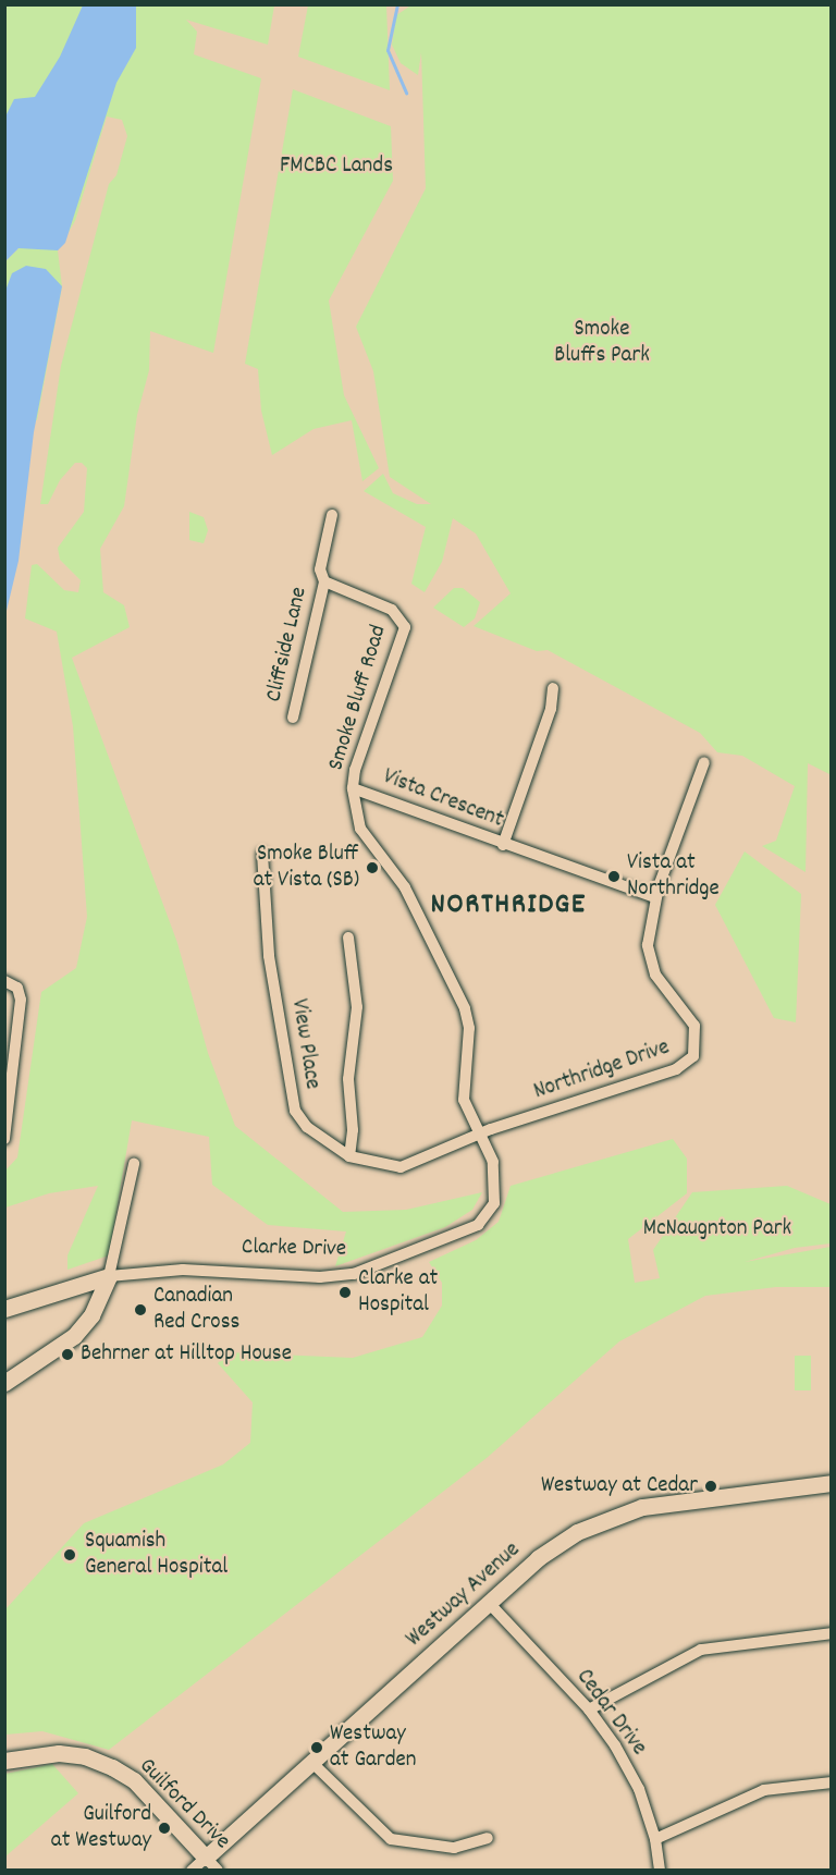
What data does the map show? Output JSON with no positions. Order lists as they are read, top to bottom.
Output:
{
  "streets": {
    "street": [
      "Cliffside Lane",
      "Smoke Bluff Road",
      "Vista Crescent",
      "View Place",
      "Northridge Drive",
      "Clarke Drive",
      "Westway Avenue",
      "Cedar Drive",
      "Guilford Drive"
    ]
  },
  "crossings": [
    ["Cliffside Lane", "Smoke Bluff Road"],
    ["Smoke Bluff Road", "Vista Crescent"],
    ["Vista Crescent", "View Place"],
    ["Vista Crescent", "Northridge Drive"],
    ["Vista Crescent", "Clarke Drive"],
    ["View Place", "Northridge Drive"],
    ["View Place", "Clarke Drive"],
    ["Northridge Drive", "Clarke Drive"],
    ["Westway Avenue", "Cedar Drive"],
    ["Westway Avenue", "Guilford Drive"]
  ],
  "districts": ["NORTHRIDGE"],
  "parks": ["FMCBC Lands", "Smoke Bluffs Park", "McNaugnton Park"],
  "places": [
    "Smoke Bluff at Vista (SB)",
    "Vista at Northridge",
    "Clarke at Hospital",
    "Canadian Red Cross",
    "Behrner at Hilltop House",
    "Westway at Cedar",
    "Squamish General Hospital",
    "Westway at Garden",
    "Guilford at Westway"
  ]
}
